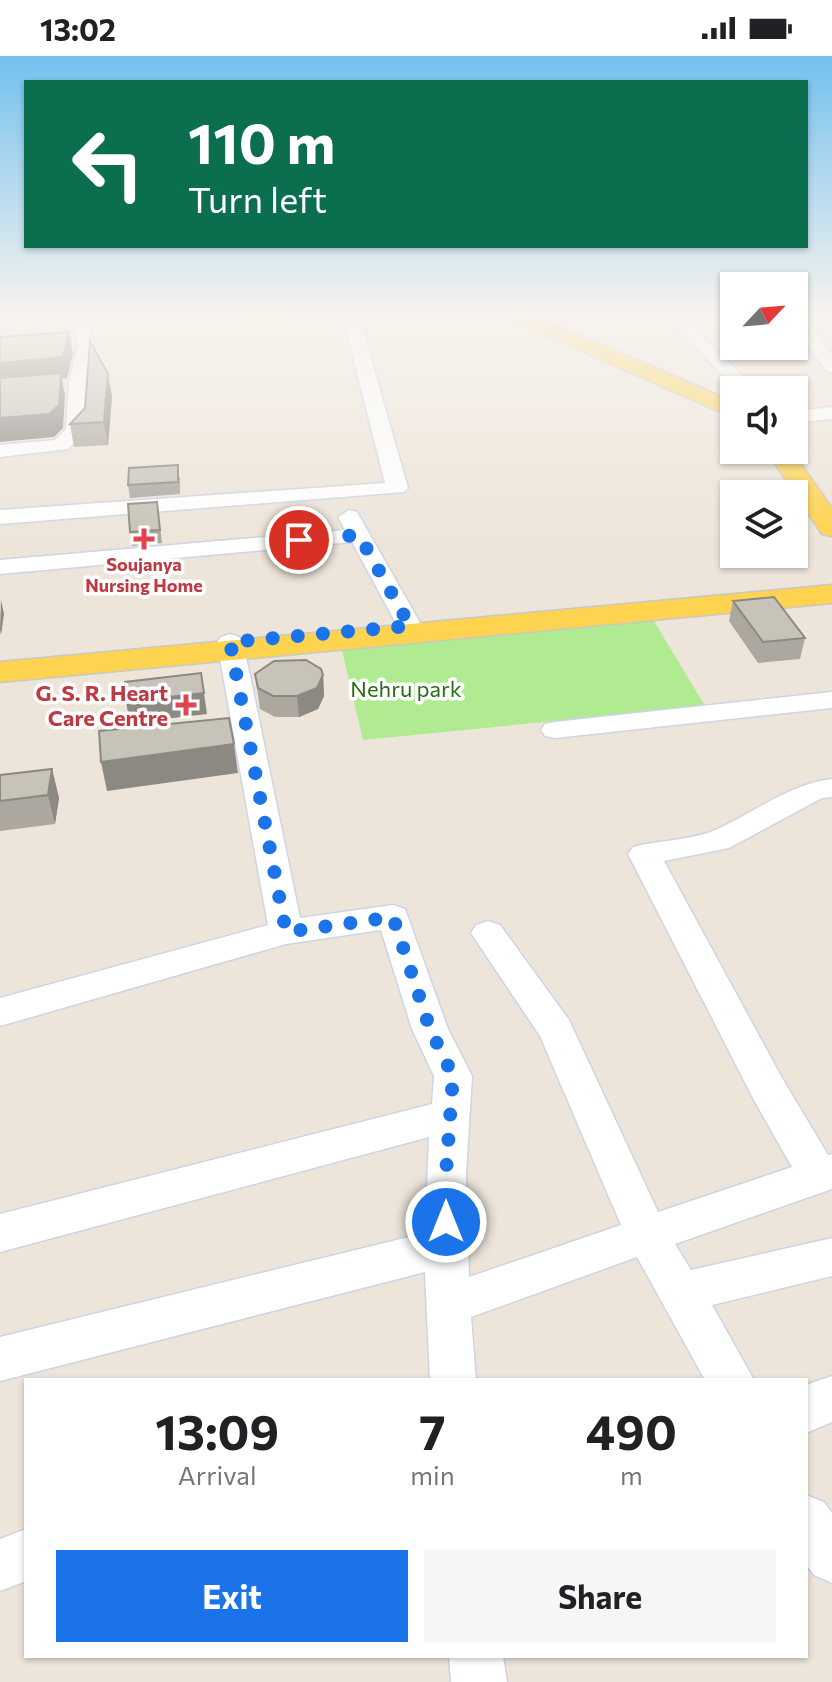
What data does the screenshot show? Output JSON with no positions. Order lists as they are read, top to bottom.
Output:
{
  "parks": ["Nehru park"],
  "places": {
    "health": ["Soujanya Nursing Home", "G. S. R. Heart Care Centre"]
  },
  "north": "top right",
  "page": {
    "status": "13:02",
    "turn": ["110 m", "Turn left"],
    "eta": [
      "13:09",
      "Arrival",
      "7",
      "min",
      "490",
      "m"
    ],
    "buttons": ["Exit", "Share"]
  }
}
